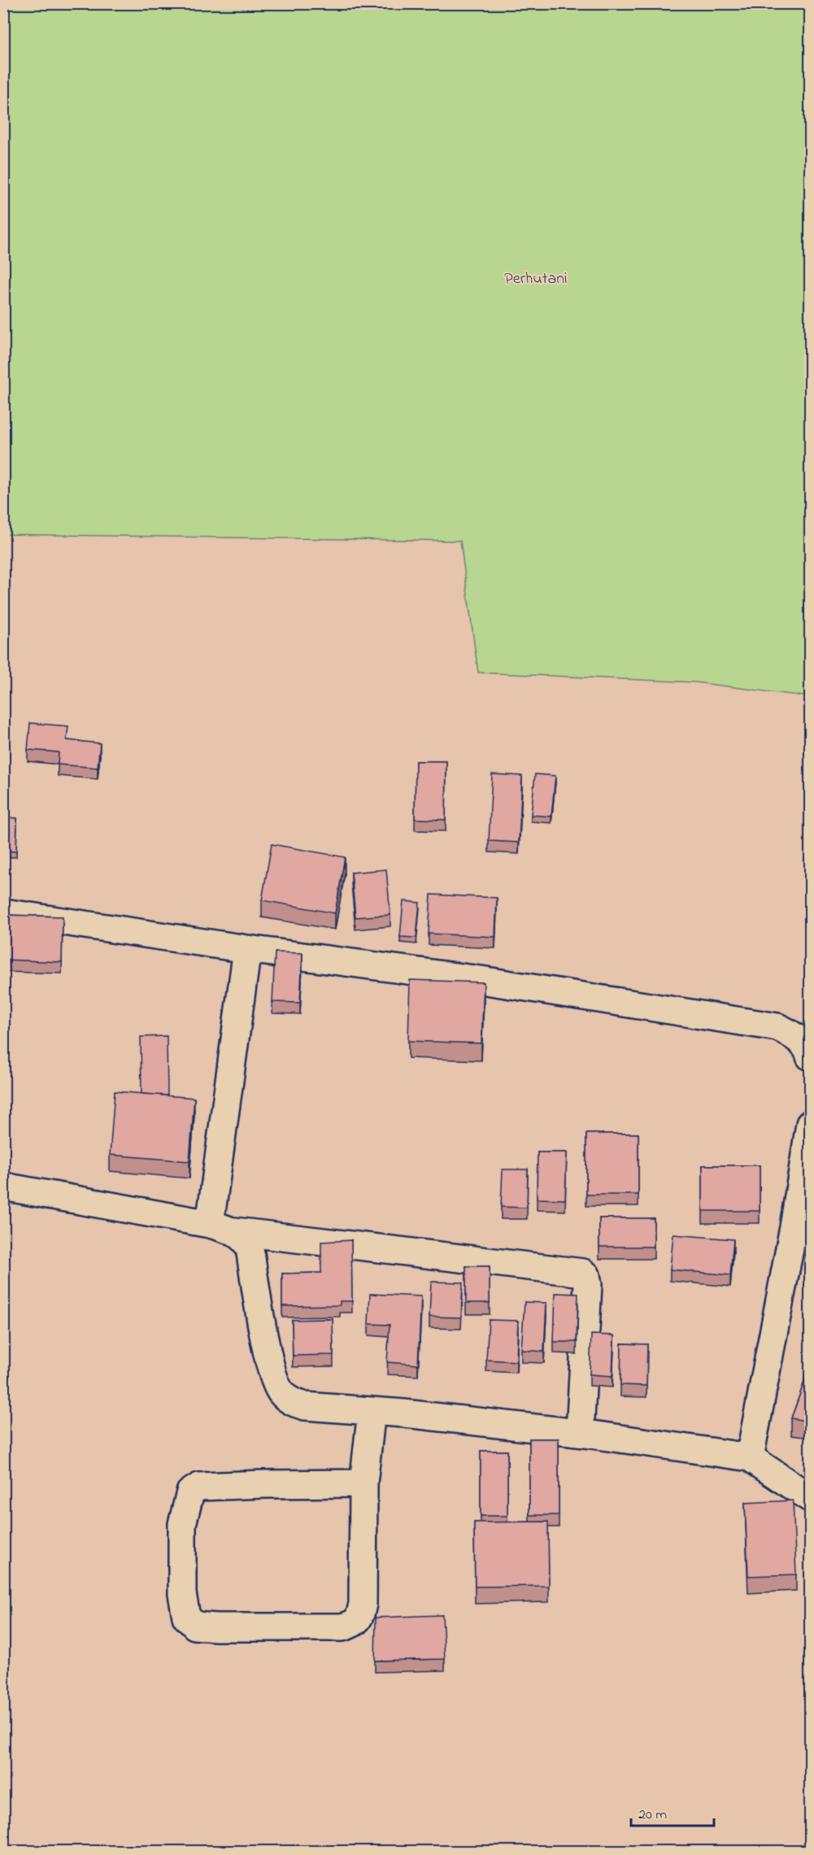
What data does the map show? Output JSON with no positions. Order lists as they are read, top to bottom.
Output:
{
  "parks": ["Perhutani"],
  "scale_bar": "20 m"
}
